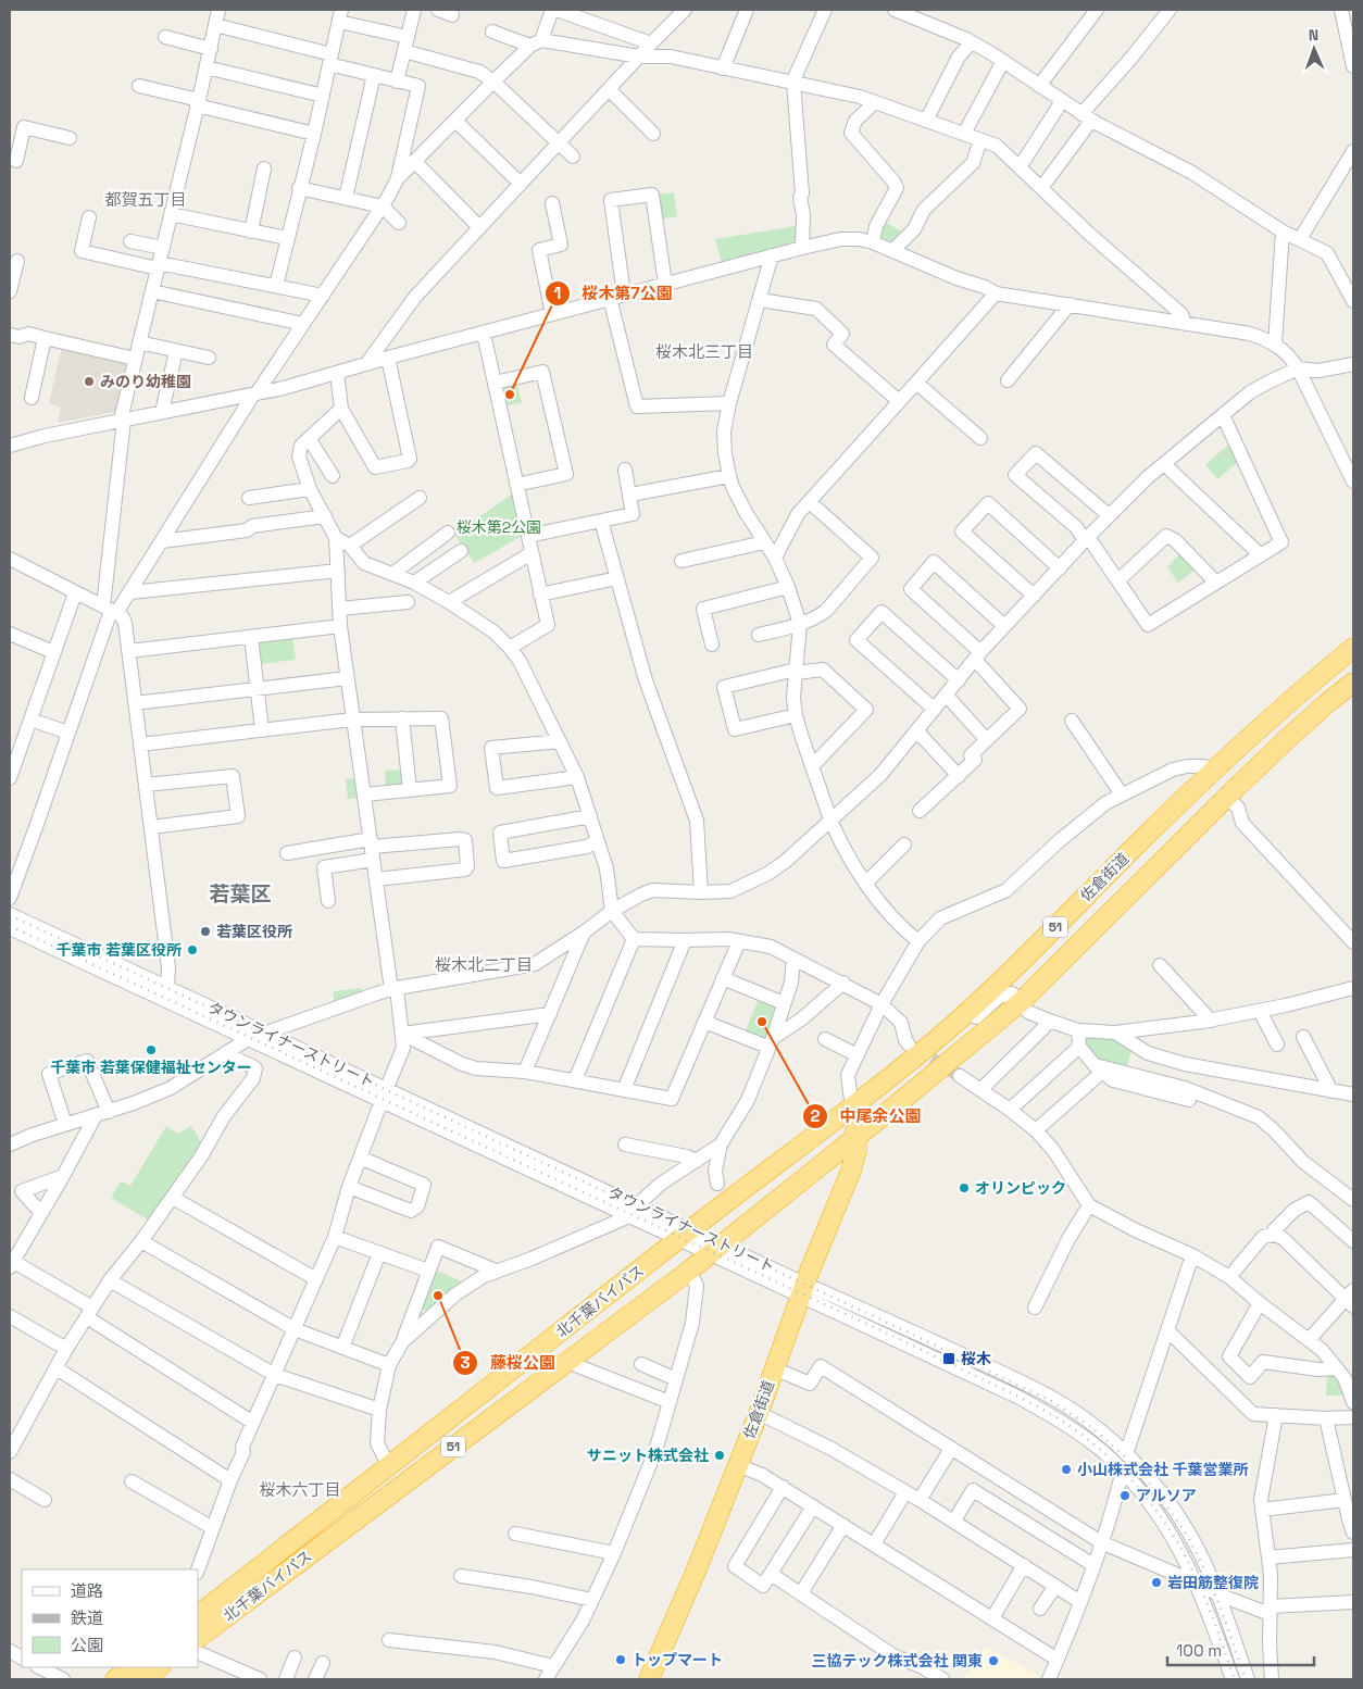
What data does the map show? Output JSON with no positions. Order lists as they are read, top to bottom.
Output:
{
  "streets": {
    "highway": ["佐倉街道", "51", "北千葉バイパス"],
    "street": ["タウンライナーストリート"]
  },
  "crossings": [
    ["佐倉街道", "タウンライナーストリート"],
    ["佐倉街道", "北千葉バイパス"],
    ["タウンライナーストリート", "北千葉バイパス"]
  ],
  "districts": [
    "都賀五丁目",
    "桜木北三丁目",
    "若葉区",
    "桜木北二丁目",
    "桜木六丁目"
  ],
  "parks": ["桜木第2公園"],
  "places": {
    "other": [
      "みのり幼稚園",
      "桜木第7公園",
      "若葉区役所",
      "千葉市 若葉区役所",
      "中尾余公園",
      "千葉市 若葉保健福祉センター",
      "オリンピック",
      "藤桜公園",
      "サニット株式会社",
      "小山株式会社 千葉営業所",
      "アルソア",
      "岩田筋整復院",
      "トップマート",
      "三協テック株式会社 関東"
    ],
    "transit": ["桜木"]
  },
  "legend": ["道路", "鉄道", "公園"],
  "scale_bar": "100 m",
  "north": "top"
}
